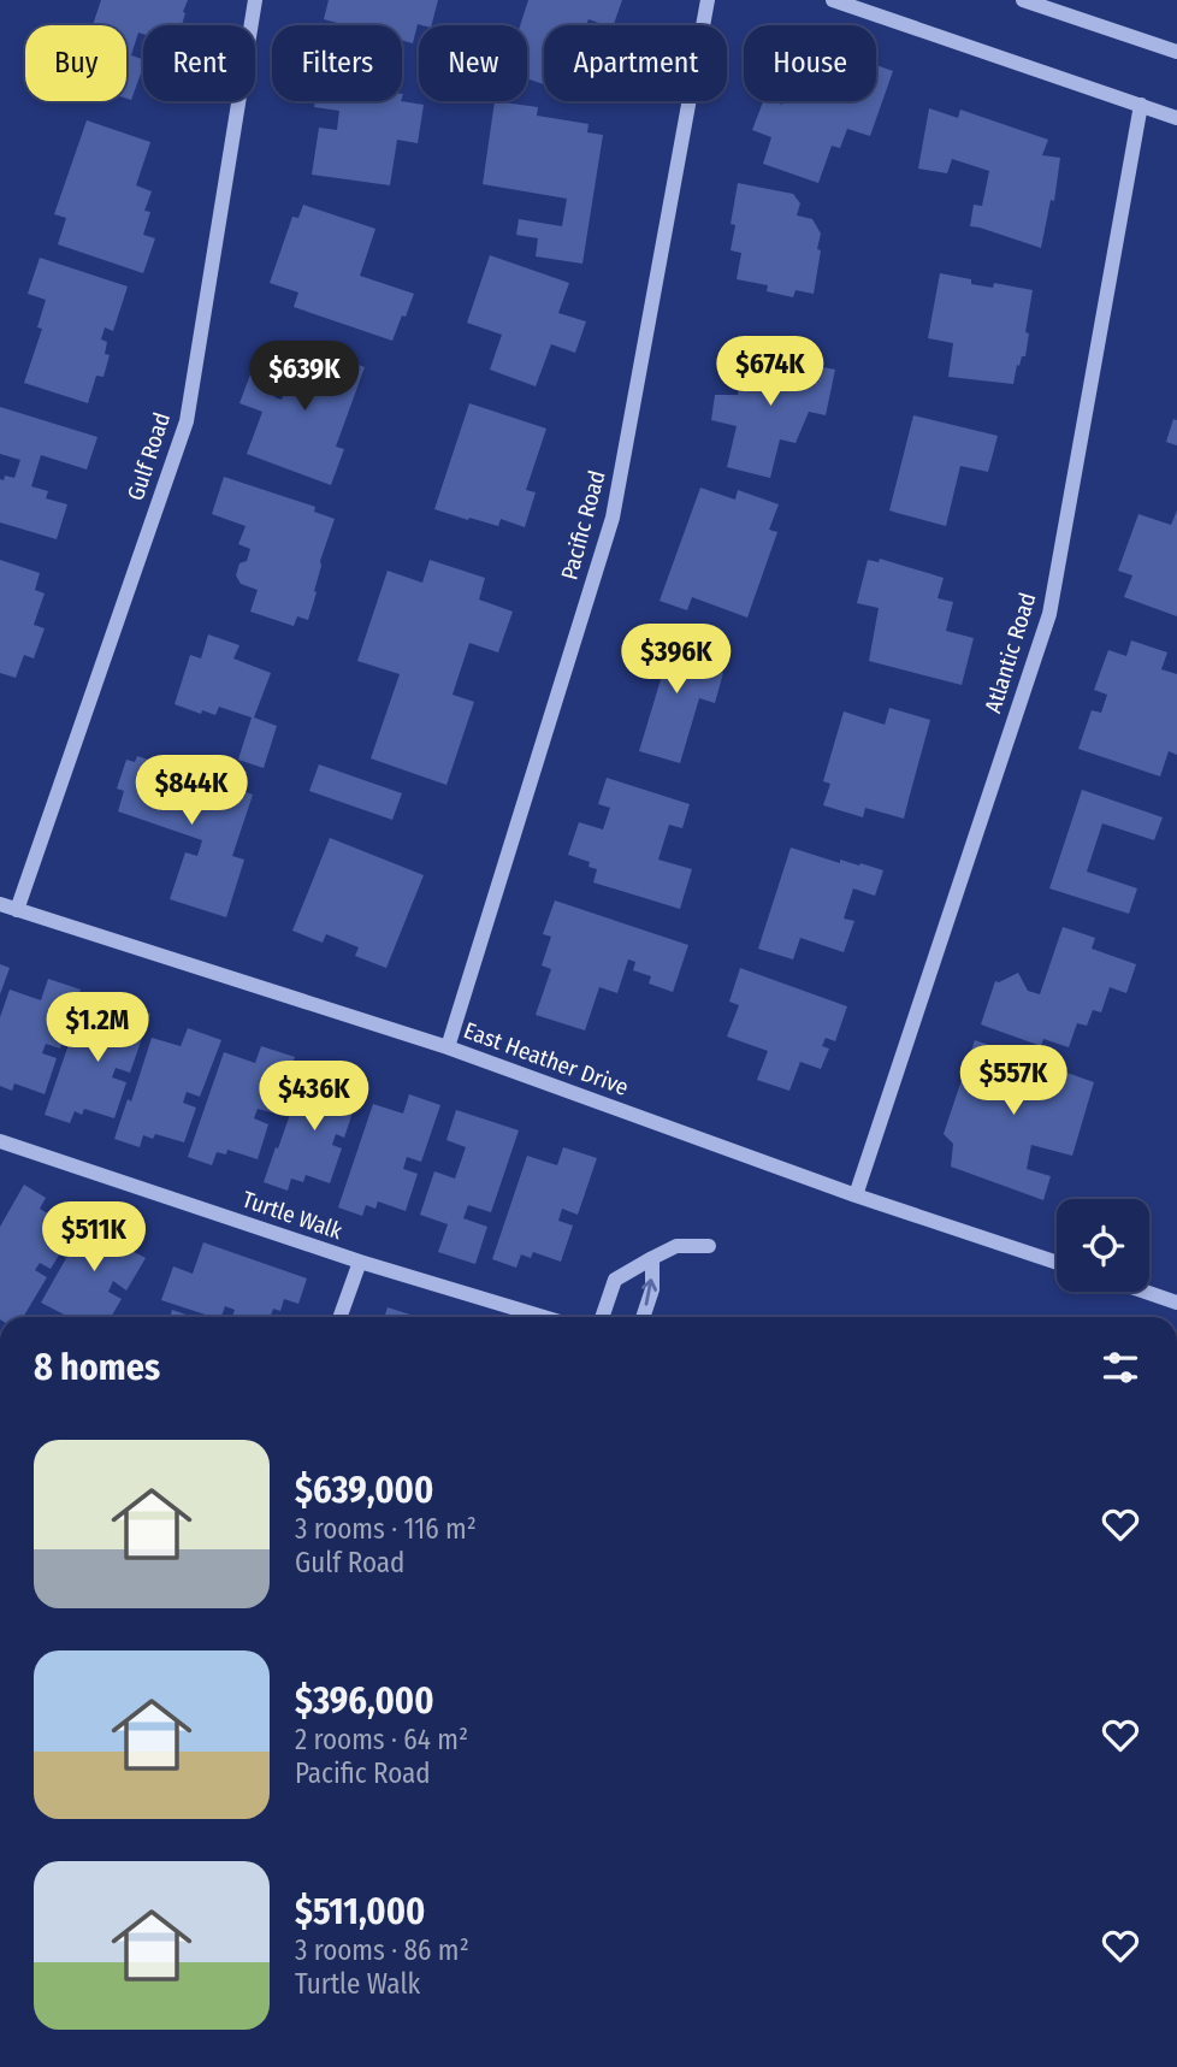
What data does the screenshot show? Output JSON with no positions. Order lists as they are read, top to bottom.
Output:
{
  "streets": {
    "street": [
      "Gulf Road",
      "Pacific Road",
      "Atlantic Road",
      "East Heather Drive",
      "Turtle Walk"
    ]
  },
  "crossings": [
    ["Gulf Road", "East Heather Drive"],
    ["Pacific Road", "East Heather Drive"],
    ["Atlantic Road", "East Heather Drive"]
  ],
  "page": {
    "chip": [
      "Buy",
      "Rent",
      "Filters",
      "New",
      "Apartment",
      "House"
    ],
    "price": [
      "$674K",
      "$639K",
      "$396K",
      "$844K",
      "$1.2M",
      "$557K",
      "$436K",
      "$511K"
    ],
    "heading": "8 homes",
    "list": [
      {
        "name": "$639,000",
        "note": "3 rooms · 116 m² · Gulf Road"
      },
      {
        "name": "$396,000",
        "note": "2 rooms · 64 m² · Pacific Road"
      },
      {
        "name": "$511,000",
        "note": "3 rooms · 86 m² · Turtle Walk"
      }
    ]
  }
}
